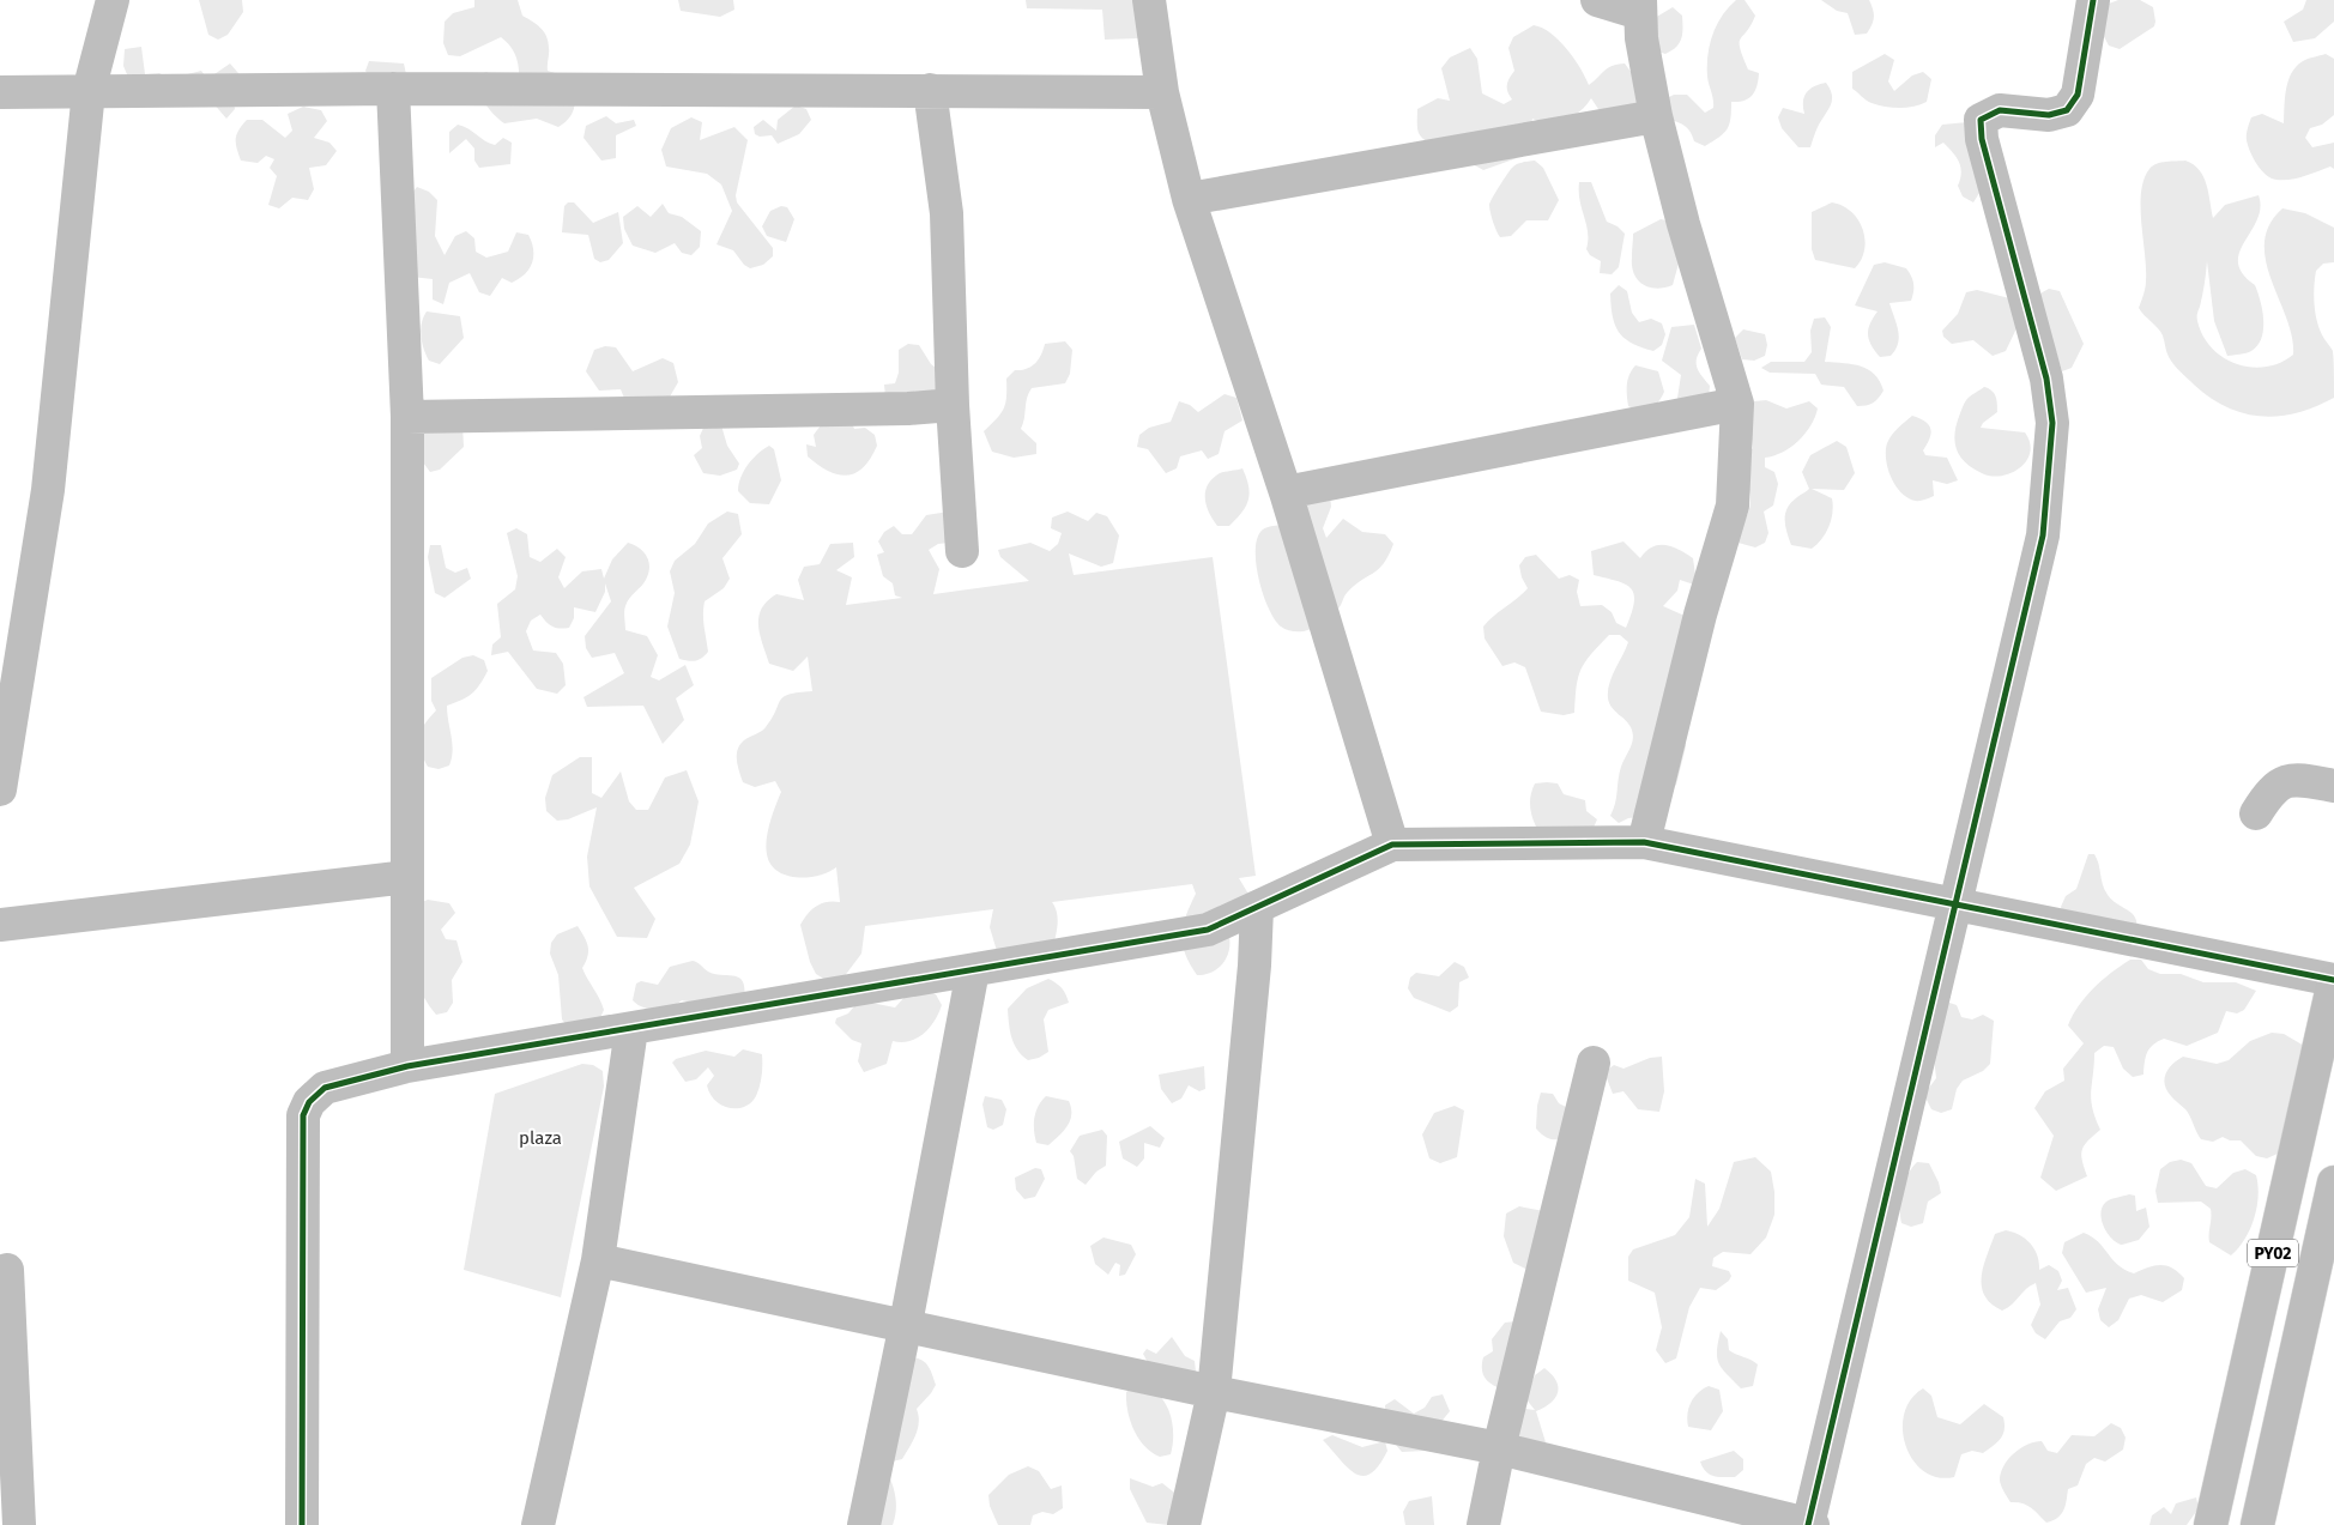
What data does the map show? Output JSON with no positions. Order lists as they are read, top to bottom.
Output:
{
  "streets": {
    "highway": ["PY02"]
  },
  "parks": ["plaza"]
}
